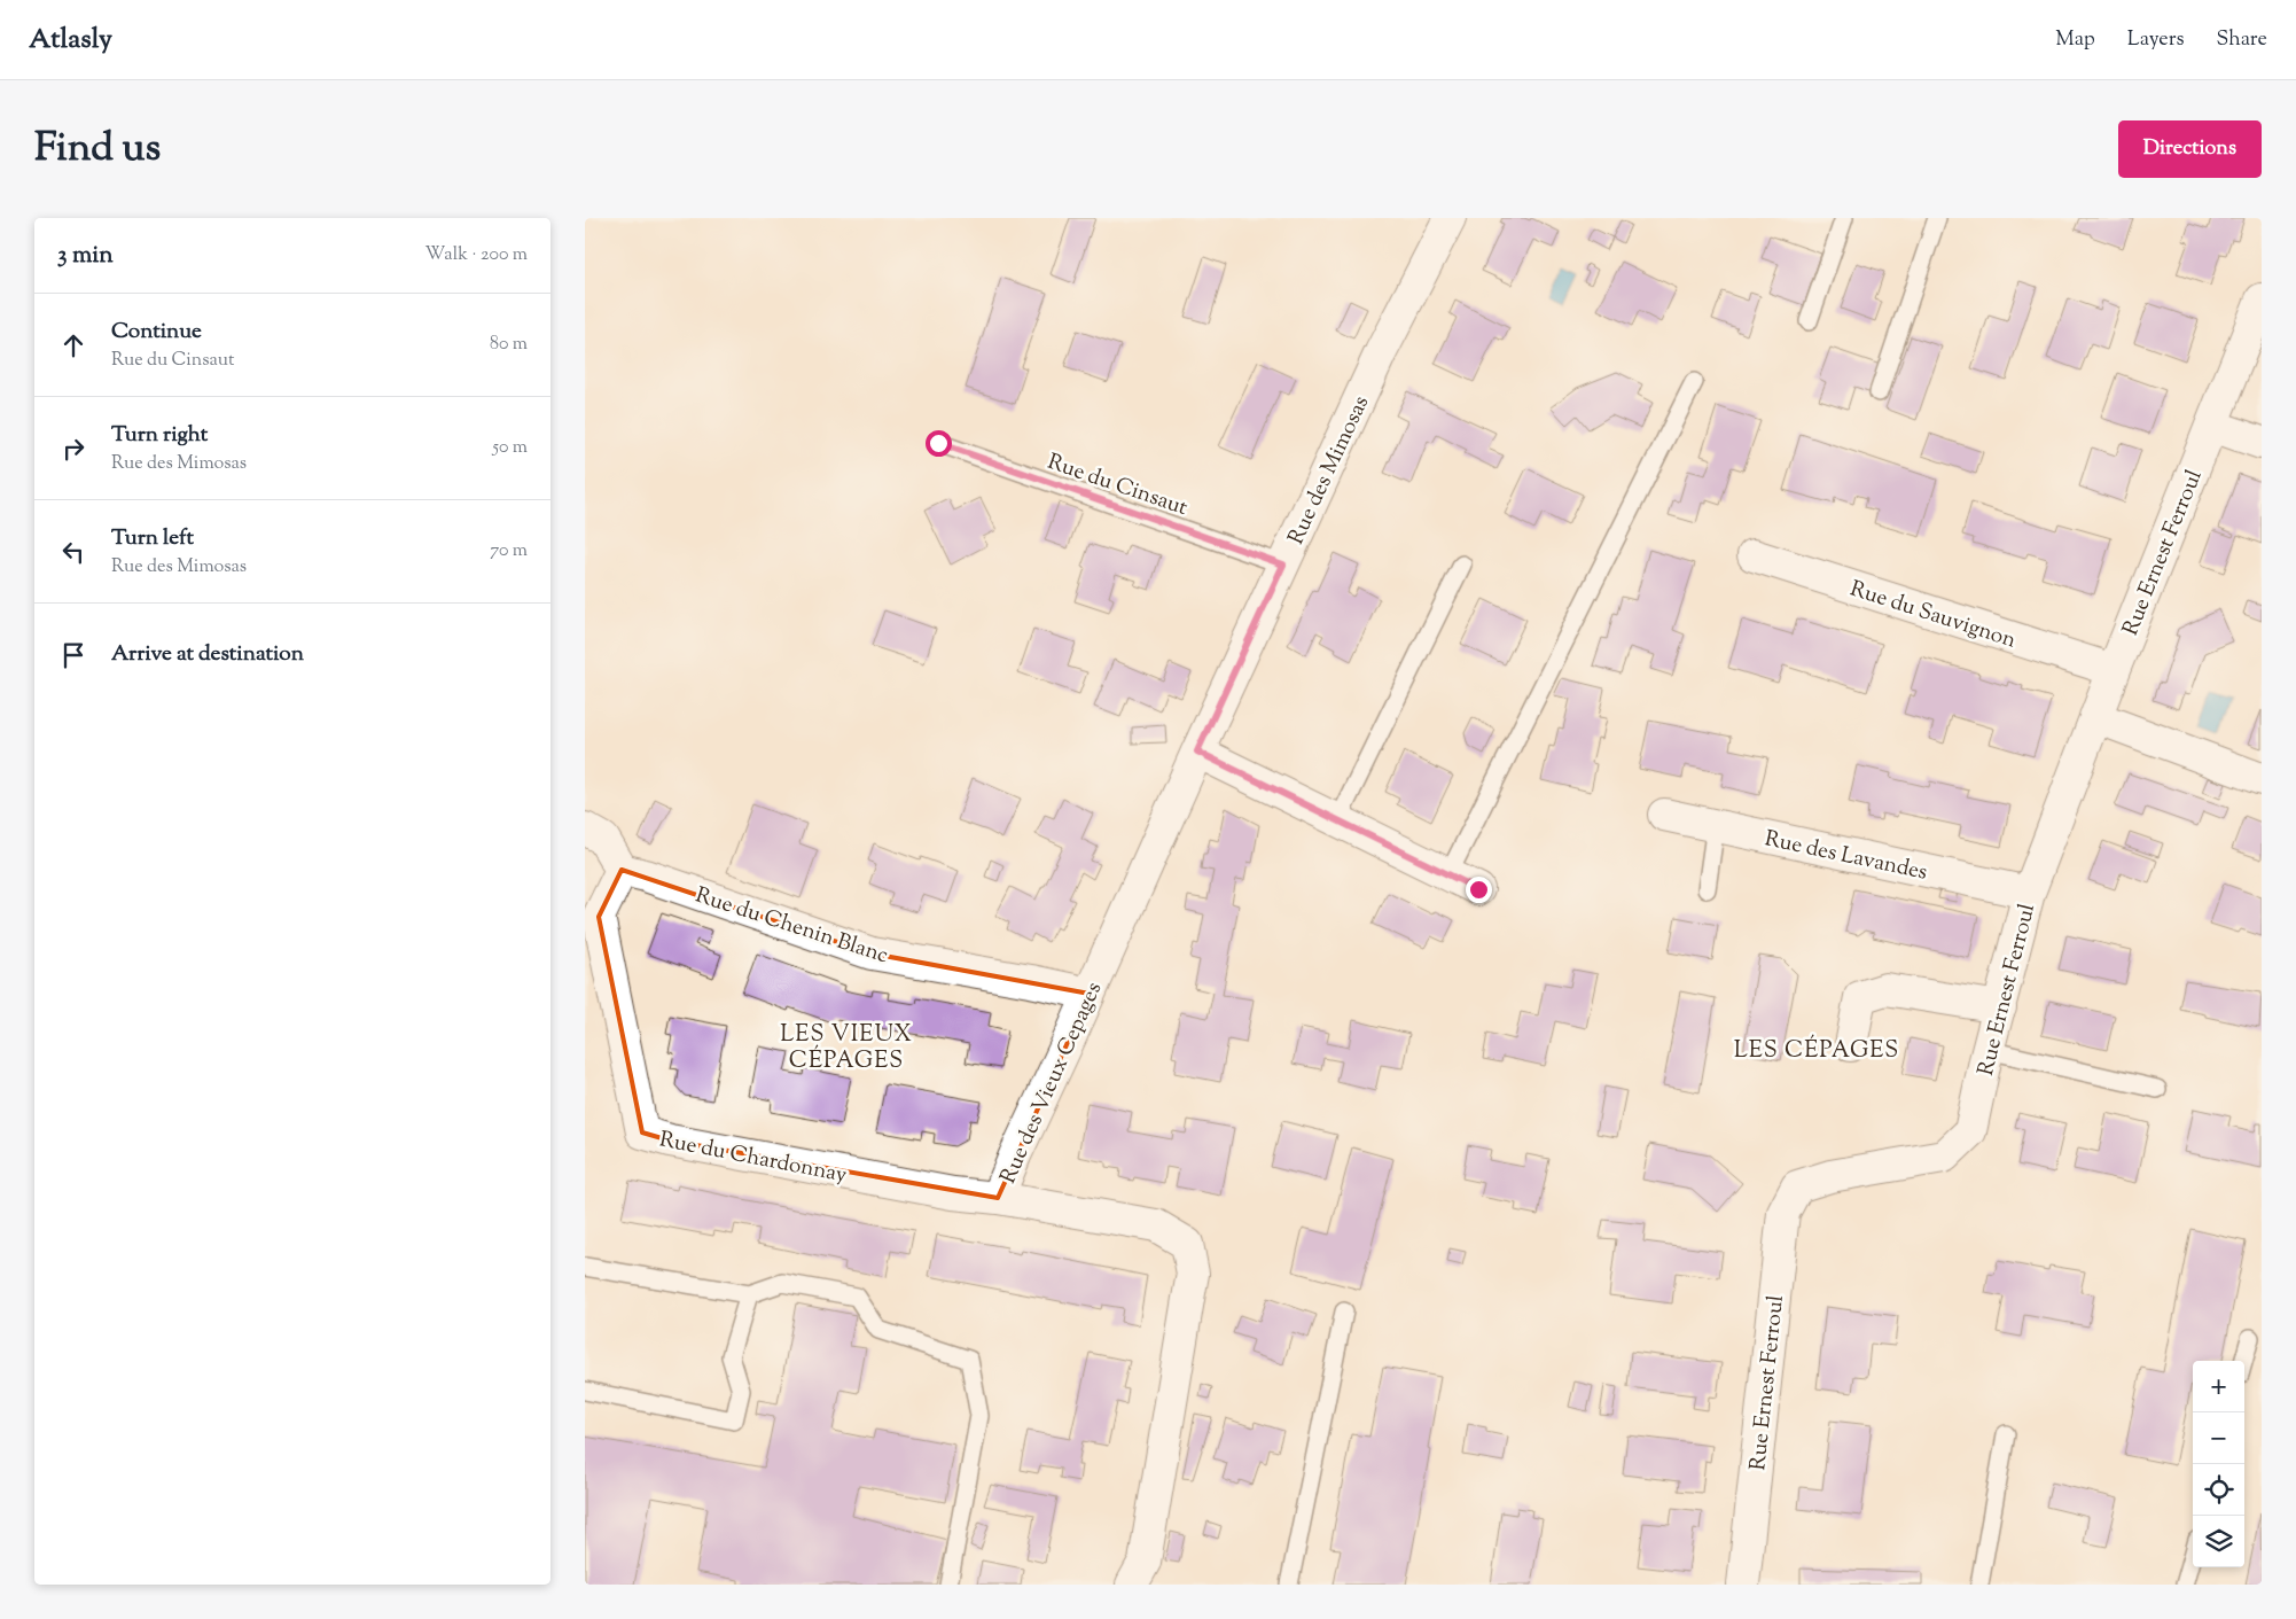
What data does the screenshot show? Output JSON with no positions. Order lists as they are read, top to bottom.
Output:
{
  "streets": {
    "street": [
      "Rue des Mimosas",
      "Rue Ernest Ferroul",
      "Rue du Sauvignon",
      "Rue des Lavandes",
      "Rue du Chenin Blanc",
      "Rue des Vieux Cepages",
      "Rue du Chardonnay"
    ],
    "lane": ["Rue du Cinsaut"]
  },
  "crossings": [
    ["Rue des Mimosas", "Rue du Cinsaut"],
    ["Rue des Mimosas", "Rue des Vieux Cepages"],
    ["Rue Ernest Ferroul", "Rue du Sauvignon"],
    ["Rue Ernest Ferroul", "Rue des Lavandes"],
    ["Rue du Chenin Blanc", "Rue des Vieux Cepages"],
    ["Rue du Chenin Blanc", "Rue du Chardonnay"],
    ["Rue des Vieux Cepages", "Rue du Chardonnay"]
  ],
  "districts": ["LES VIEUX CÉPAGES", "LES CÉPAGES"],
  "page": {
    "header": "Atlasly",
    "nav": ["Map", "Layers", "Share"],
    "title": "Find us",
    "buttons": "Directions",
    "heading": ["3 min", "Walk · 200 m"],
    "list": [
      ["Continue", "Rue du Cinsaut", "80 m"],
      ["Turn right", "Rue des Mimosas", "50 m"],
      ["Turn left", "Rue des Mimosas", "70 m"],
      "Arrive at destination"
    ],
    "map_buttons": ["+", "−"]
  }
}
